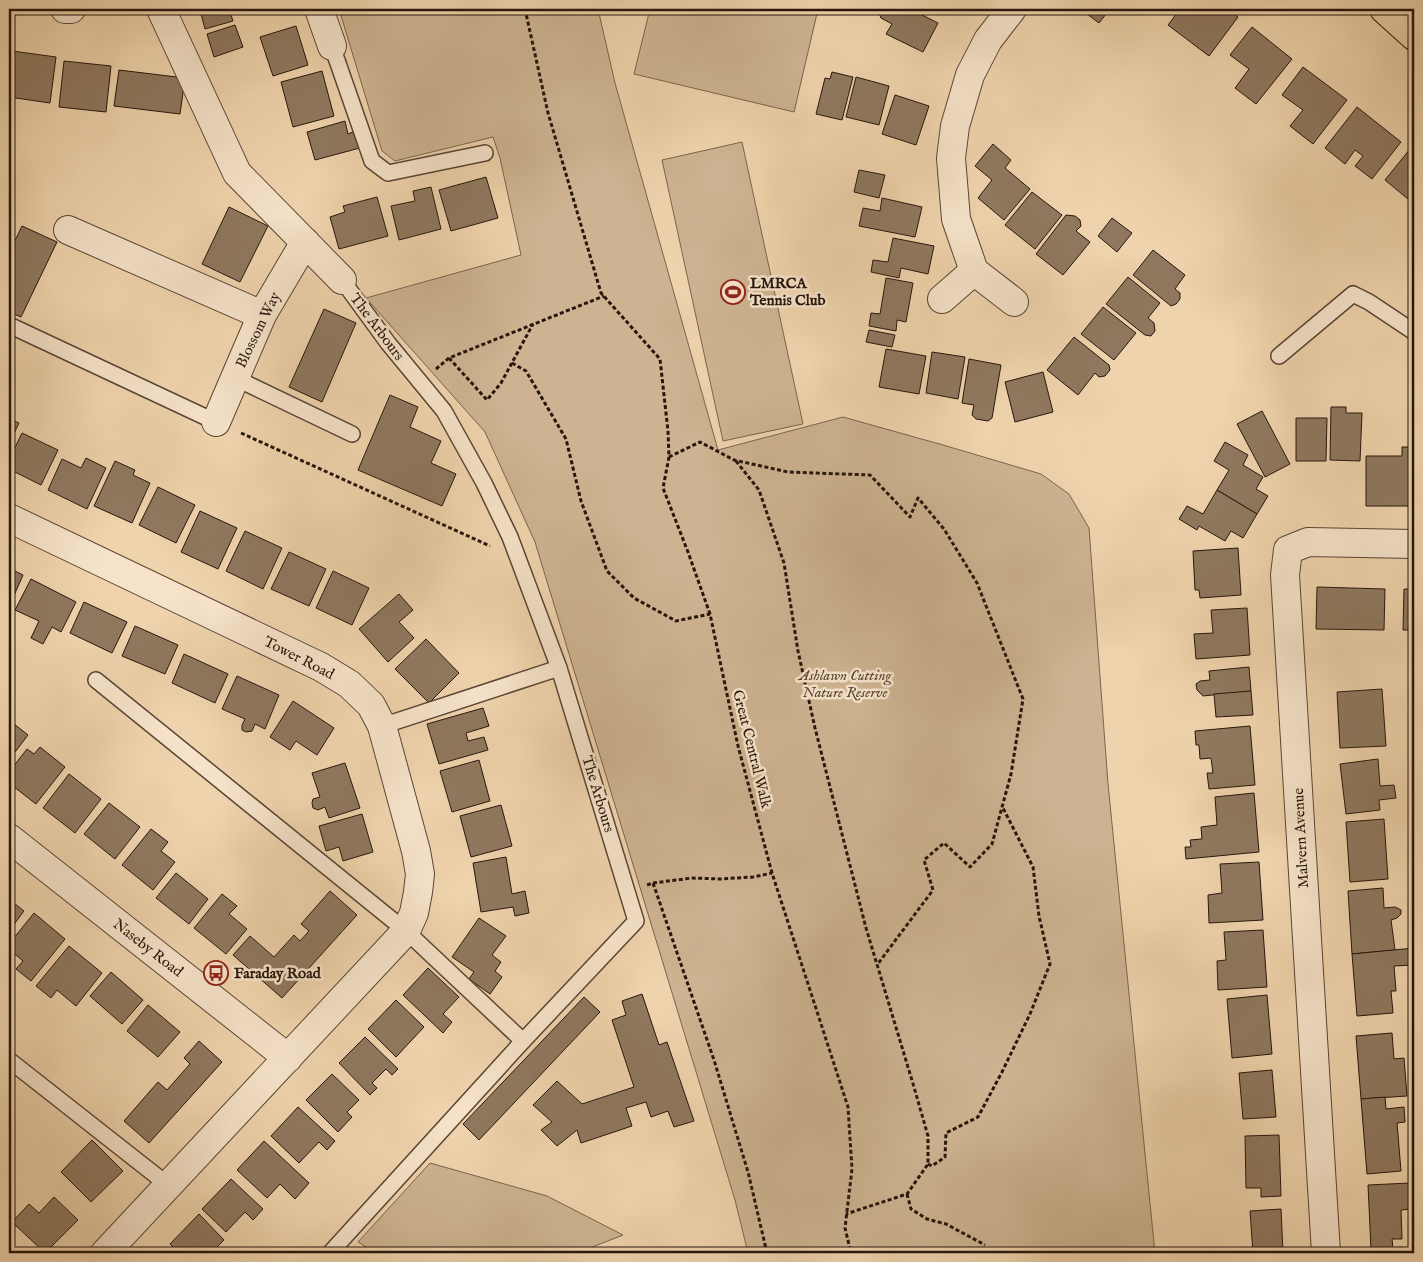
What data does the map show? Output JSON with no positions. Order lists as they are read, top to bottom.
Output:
{
  "streets": {
    "street": [
      "The Arbours",
      "Blossom Way",
      "Tower Road",
      "Malvern Avenue",
      "Naseby Road"
    ],
    "path": ["Great Central Walk"]
  },
  "crossings": [
    ["The Arbours", "Blossom Way"]
  ],
  "parks": ["Ashlawn Cutting Nature Reserve"],
  "places": {
    "sports": ["LMRCA Tennis Club"],
    "bus stop": ["Faraday Road"]
  }
}
